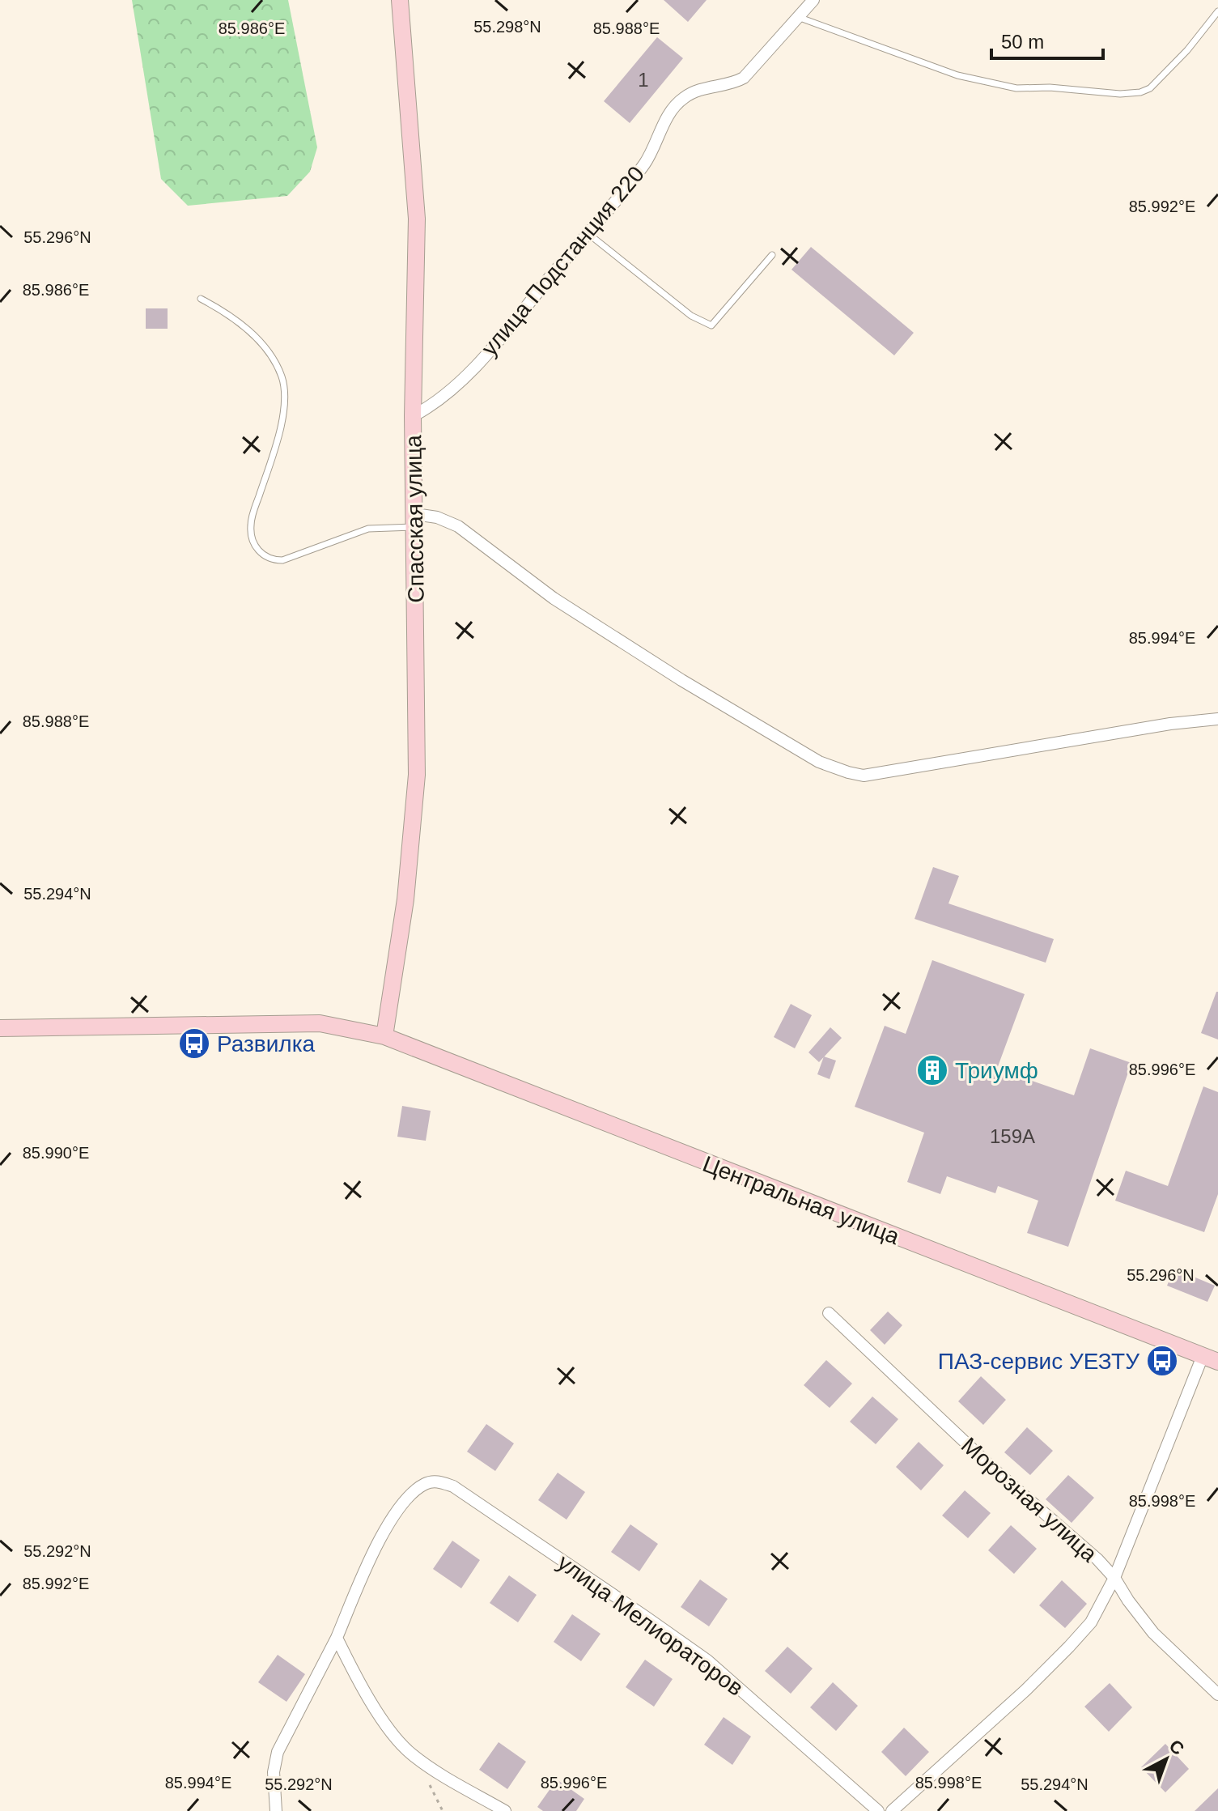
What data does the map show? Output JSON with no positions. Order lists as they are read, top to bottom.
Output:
{
  "streets": {
    "street": [
      "улица Подстанция 220",
      "Спасская улица",
      "Центральная улица",
      "Морозная улица",
      "улица Мелиораторов"
    ]
  },
  "crossings": [
    ["улица Подстанция 220", "Спасская улица"],
    ["Спасская улица", "Центральная улица"]
  ],
  "places": {
    "bus stop": ["Развилка", "ПАЗ-сервис УЕЗТУ"],
    "building": ["Триумф"]
  },
  "house_numbers": ["1", "159А"],
  "scale_bar": "50 m",
  "north": "top right",
  "coordinates": [
    "55.298°N",
    "85.988°E",
    "85.986°E",
    "85.992°E",
    "55.296°N",
    "85.994°E",
    "55.294°N",
    "85.996°E",
    "85.990°E",
    "85.998°E",
    "55.292°N"
  ]
}
